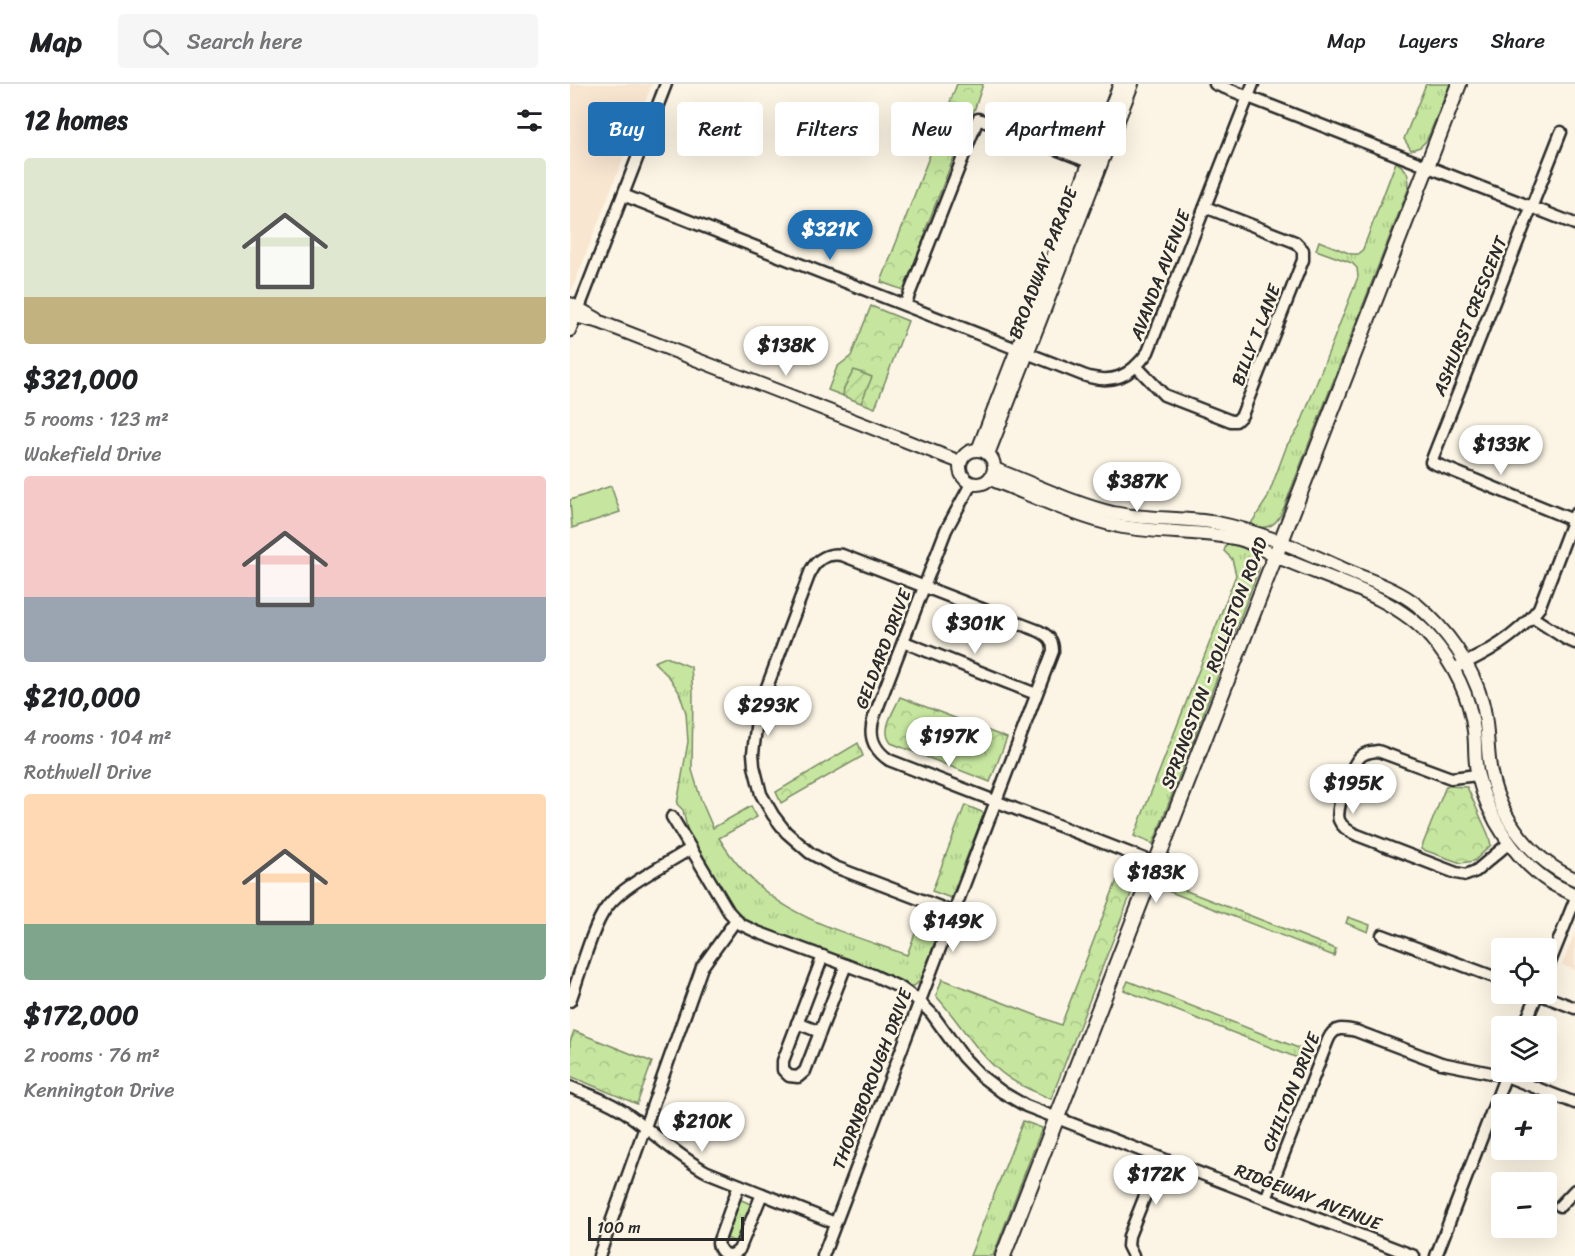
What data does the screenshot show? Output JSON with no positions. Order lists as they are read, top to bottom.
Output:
{
  "streets": {
    "main road": ["SPRINGSTON - ROLLESTON ROAD"],
    "street": [
      "BROADWAY PARADE",
      "AVANDA AVENUE",
      "ASHURST CRESCENT",
      "BILLY T LANE",
      "GELDARD DRIVE",
      "THORNBOROUGH DRIVE",
      "CHILTON DRIVE",
      "RIDGEWAY AVENUE"
    ]
  },
  "crossings": [
    ["BROADWAY PARADE", "AVANDA AVENUE"],
    ["BROADWAY PARADE", "GELDARD DRIVE"],
    ["AVANDA AVENUE", "BILLY T LANE"],
    ["GELDARD DRIVE", "SPRINGSTON - ROLLESTON ROAD"],
    ["GELDARD DRIVE", "THORNBOROUGH DRIVE"],
    ["SPRINGSTON - ROLLESTON ROAD", "RIDGEWAY AVENUE"],
    ["THORNBOROUGH DRIVE", "RIDGEWAY AVENUE"],
    ["CHILTON DRIVE", "RIDGEWAY AVENUE"]
  ],
  "scale_bar": "100 m",
  "page": {
    "header": "Map",
    "search": "Search here",
    "nav": ["Map", "Layers", "Share"],
    "heading": "12 homes",
    "chip": [
      "Buy",
      "Rent",
      "Filters",
      "New",
      "Apartment"
    ],
    "list": [
      {
        "name": "$321,000",
        "note": "5 rooms · 123 m² · Wakefield Drive"
      },
      {
        "name": "$210,000",
        "note": "4 rooms · 104 m² · Rothwell Drive"
      },
      {
        "name": "$172,000",
        "note": "2 rooms · 76 m² · Kennington Drive"
      }
    ],
    "price": [
      "$321K",
      "$138K",
      "$133K",
      "$387K",
      "$301K",
      "$293K",
      "$197K",
      "$195K",
      "$183K",
      "$149K",
      "$210K",
      "$172K"
    ],
    "map_buttons": ["+", "−"],
    "scale": "100 m"
  }
}
